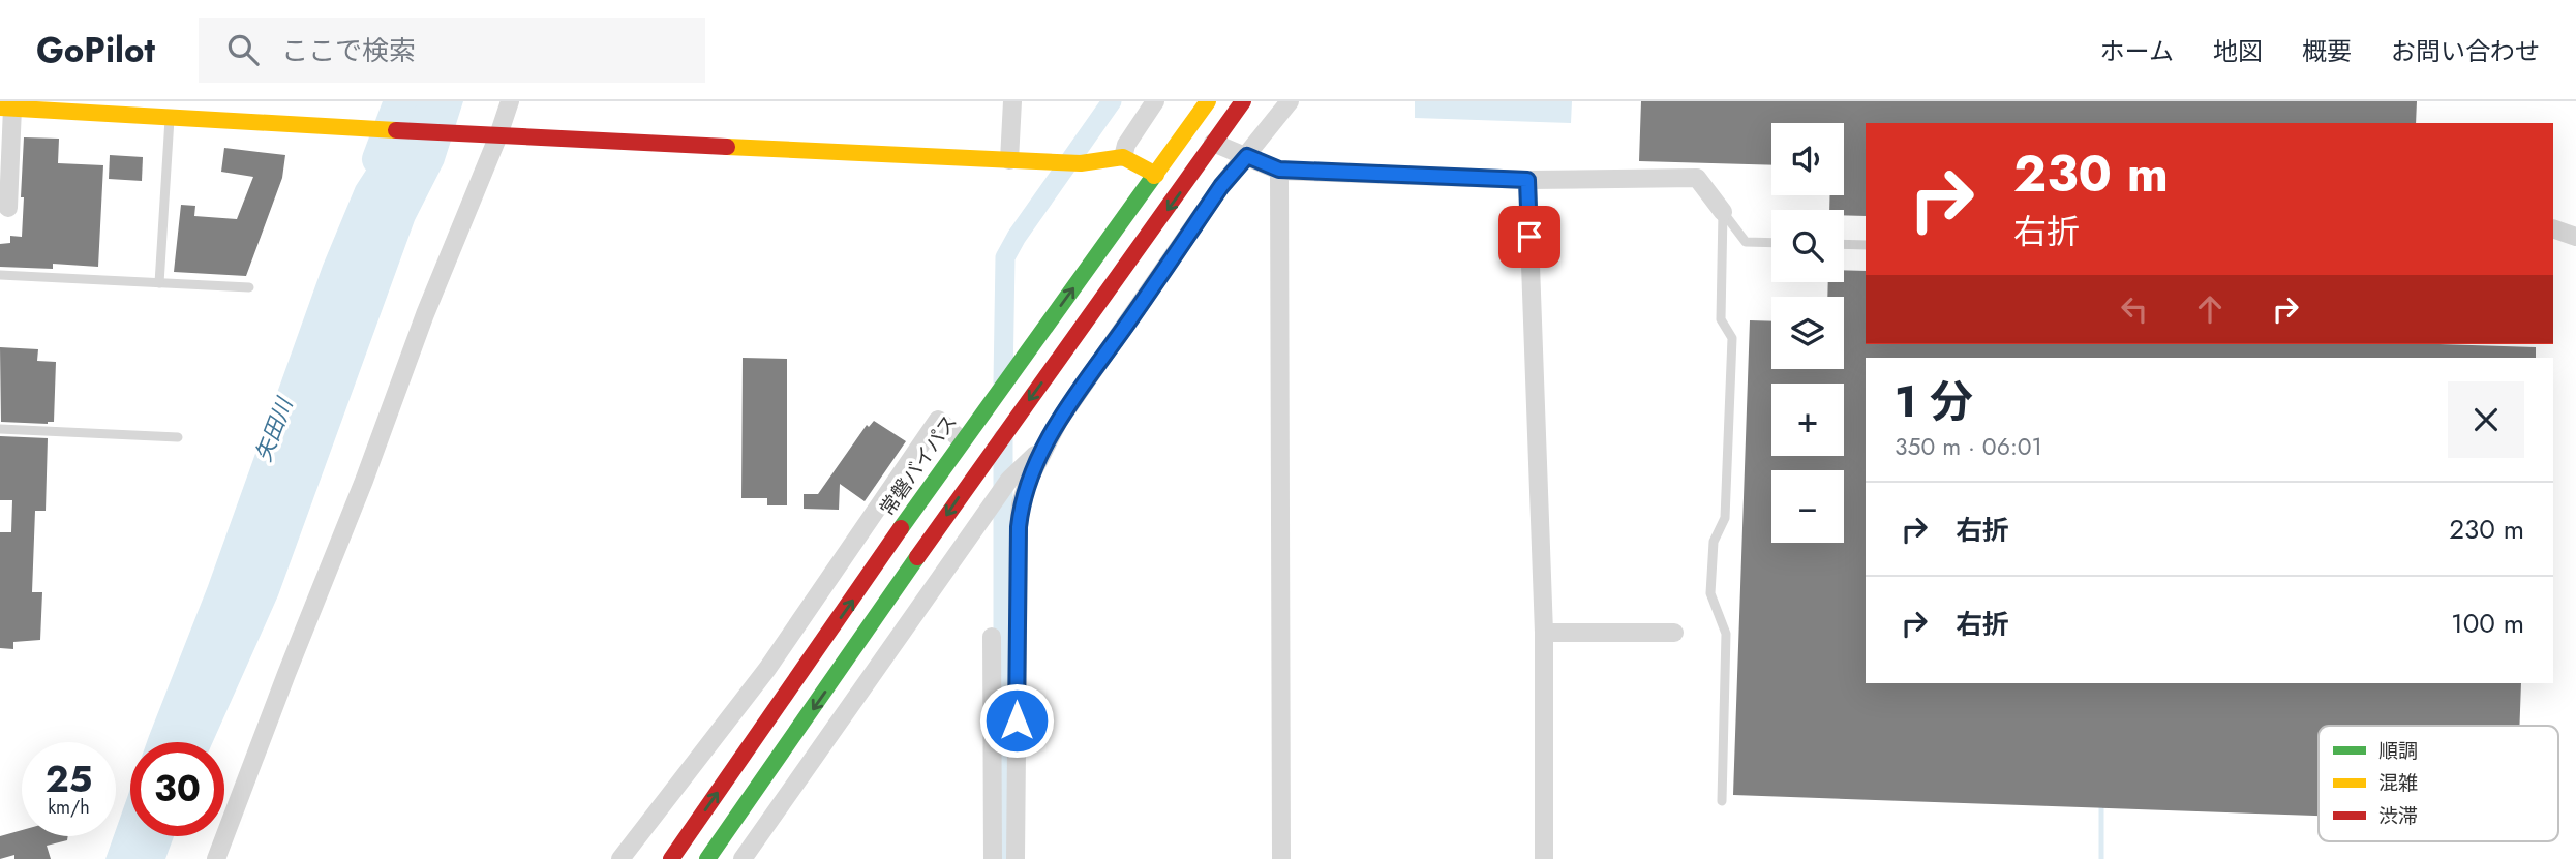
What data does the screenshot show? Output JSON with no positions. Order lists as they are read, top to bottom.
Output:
{
  "streets": {
    "main road": ["常磐バイパス"]
  },
  "water": ["矢田川"],
  "legend": ["順調", "混雑", "渋滞"],
  "page": {
    "header": "GoPilot",
    "search": "ここで検索",
    "nav": [
      "ホーム",
      "地図",
      "概要",
      "お問い合わせ"
    ],
    "map_buttons": ["+", "−"],
    "turn": ["230 m", "右折"],
    "heading": ["1 分", "350 m · 06:01"],
    "list": [
      {
        "name": "右折",
        "value": "230 m"
      },
      {
        "name": "右折",
        "value": "100 m"
      }
    ],
    "speed": "25 km/h",
    "limit": "30"
  }
}
